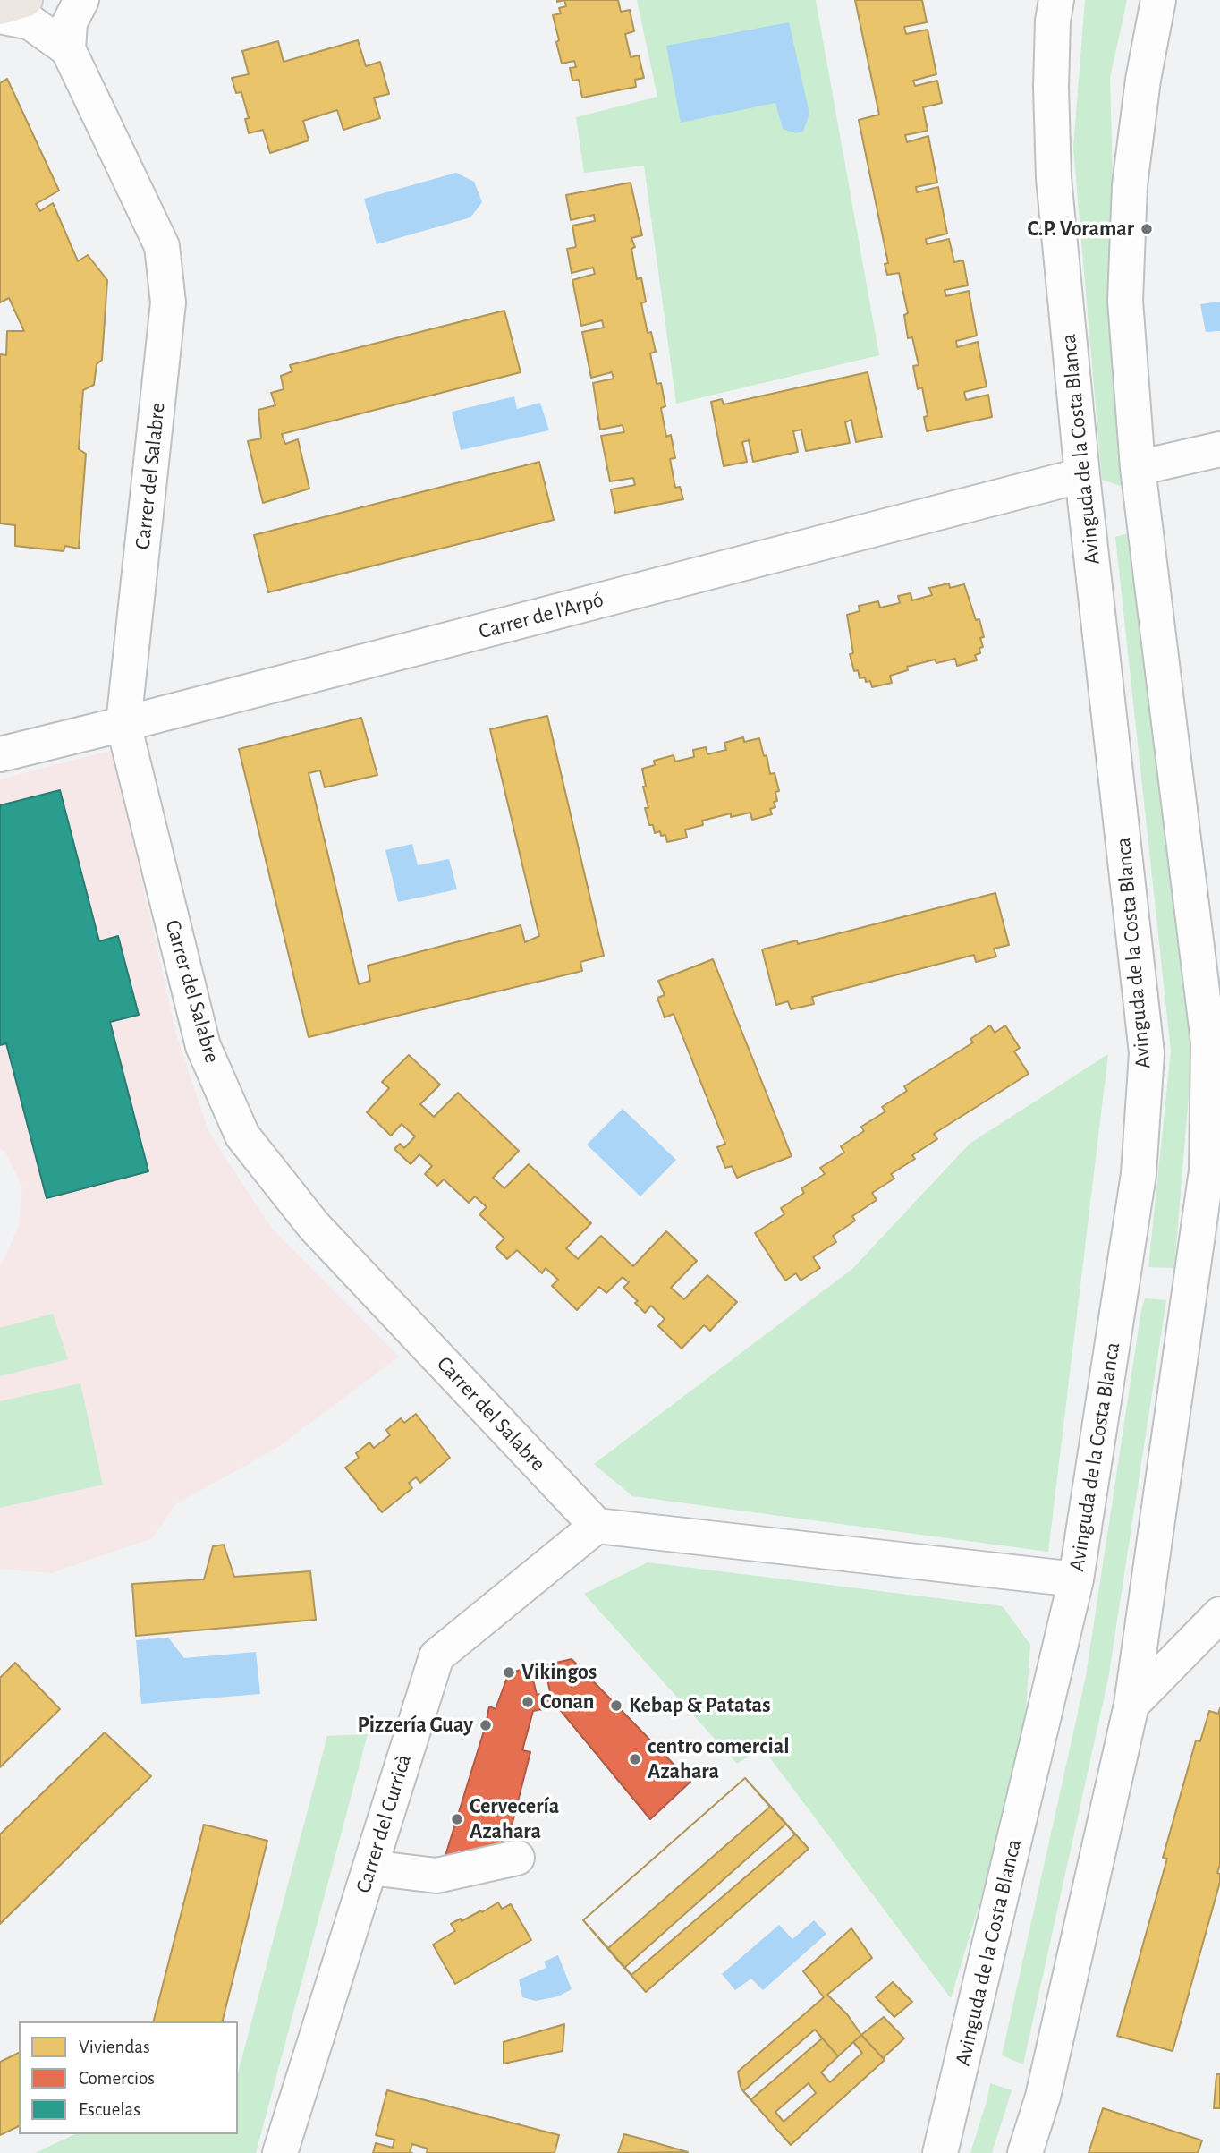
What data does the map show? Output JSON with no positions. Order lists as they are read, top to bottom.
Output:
{
  "streets": {
    "street": [
      "Avinguda de la Costa Blanca",
      "Carrer del Salabre",
      "Carrer de l'Arpó",
      "Carrer del Curricà"
    ]
  },
  "crossings": [
    ["Avinguda de la Costa Blanca", "Carrer de l'Arpó"],
    ["Carrer del Salabre", "Carrer de l'Arpó"],
    ["Carrer del Salabre", "Carrer del Curricà"]
  ],
  "places": [
    "C.P. Voramar",
    "Vikingos",
    "Conan",
    "Kebap & Patatas",
    "Pizzería Guay",
    "centro comercial Azahara",
    "Cervecería Azahara"
  ],
  "legend": ["Viviendas", "Comercios", "Escuelas"]
}
